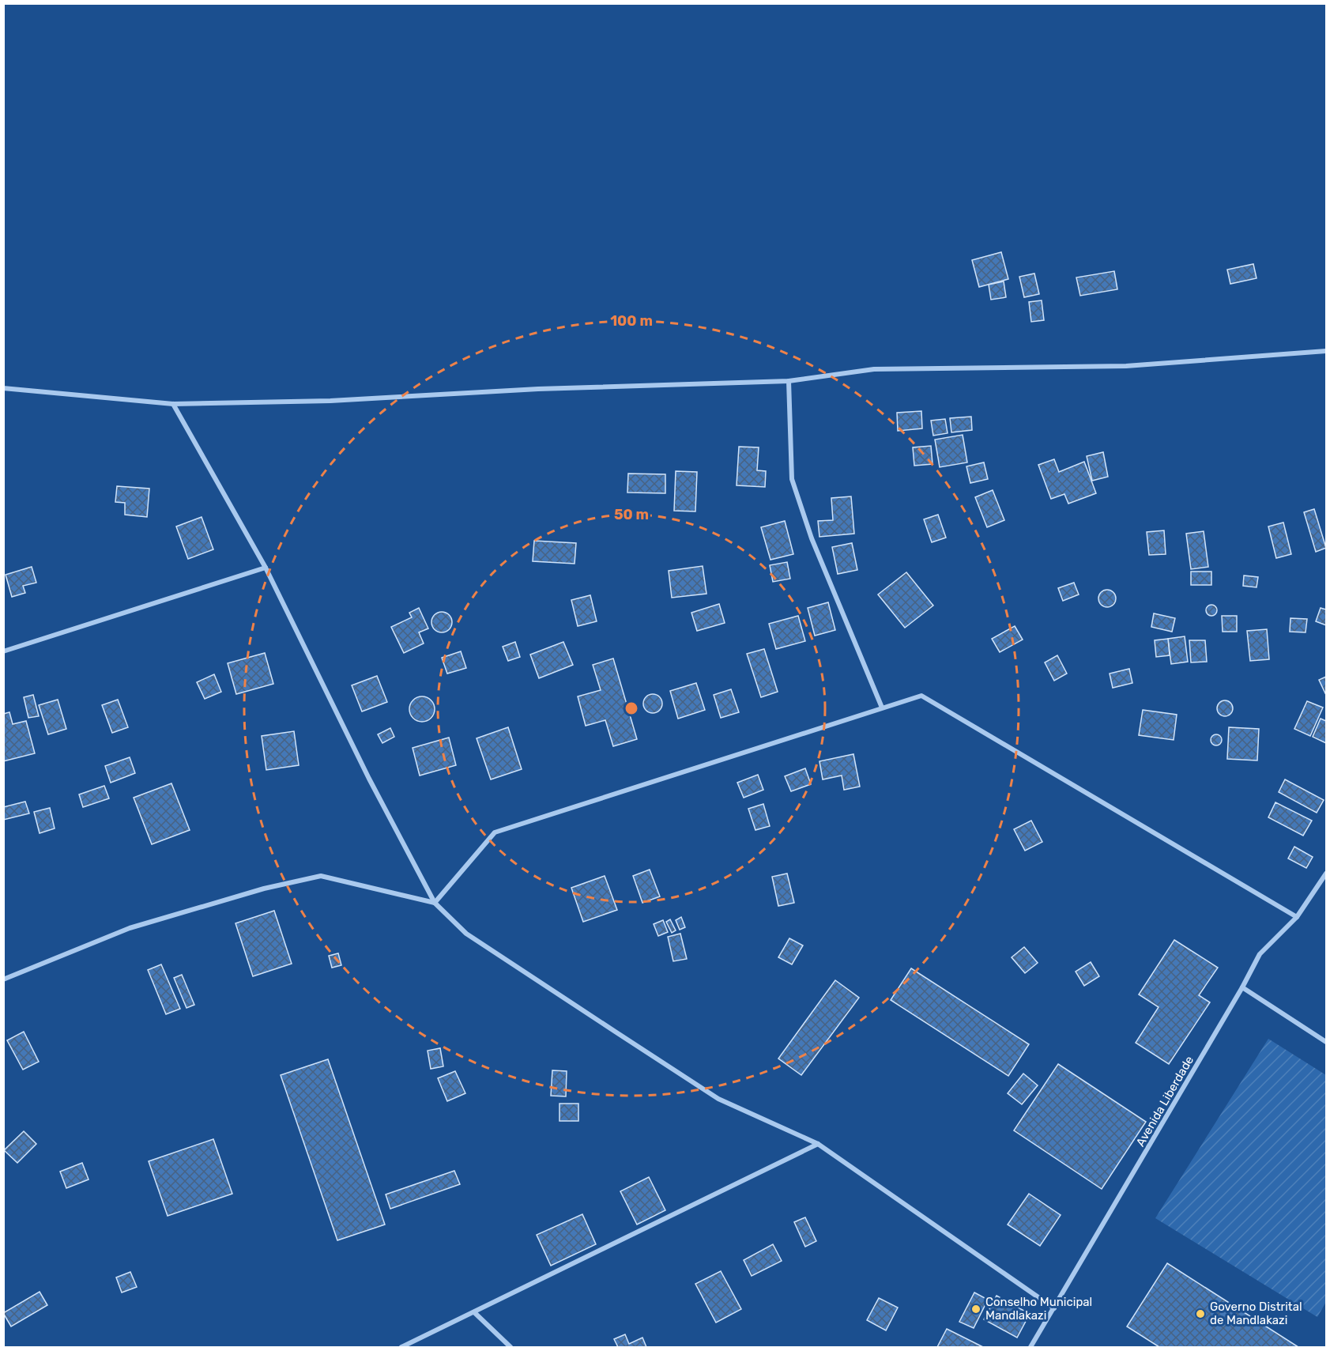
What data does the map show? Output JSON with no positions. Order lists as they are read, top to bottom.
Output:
{
  "streets": {
    "street": ["Avenida Liberdade"]
  },
  "places": ["Conselho Municipal Mandlakazi", "Governo Distrital de Mandlakazi"],
  "rings": ["100 m", "50 m"]
}
